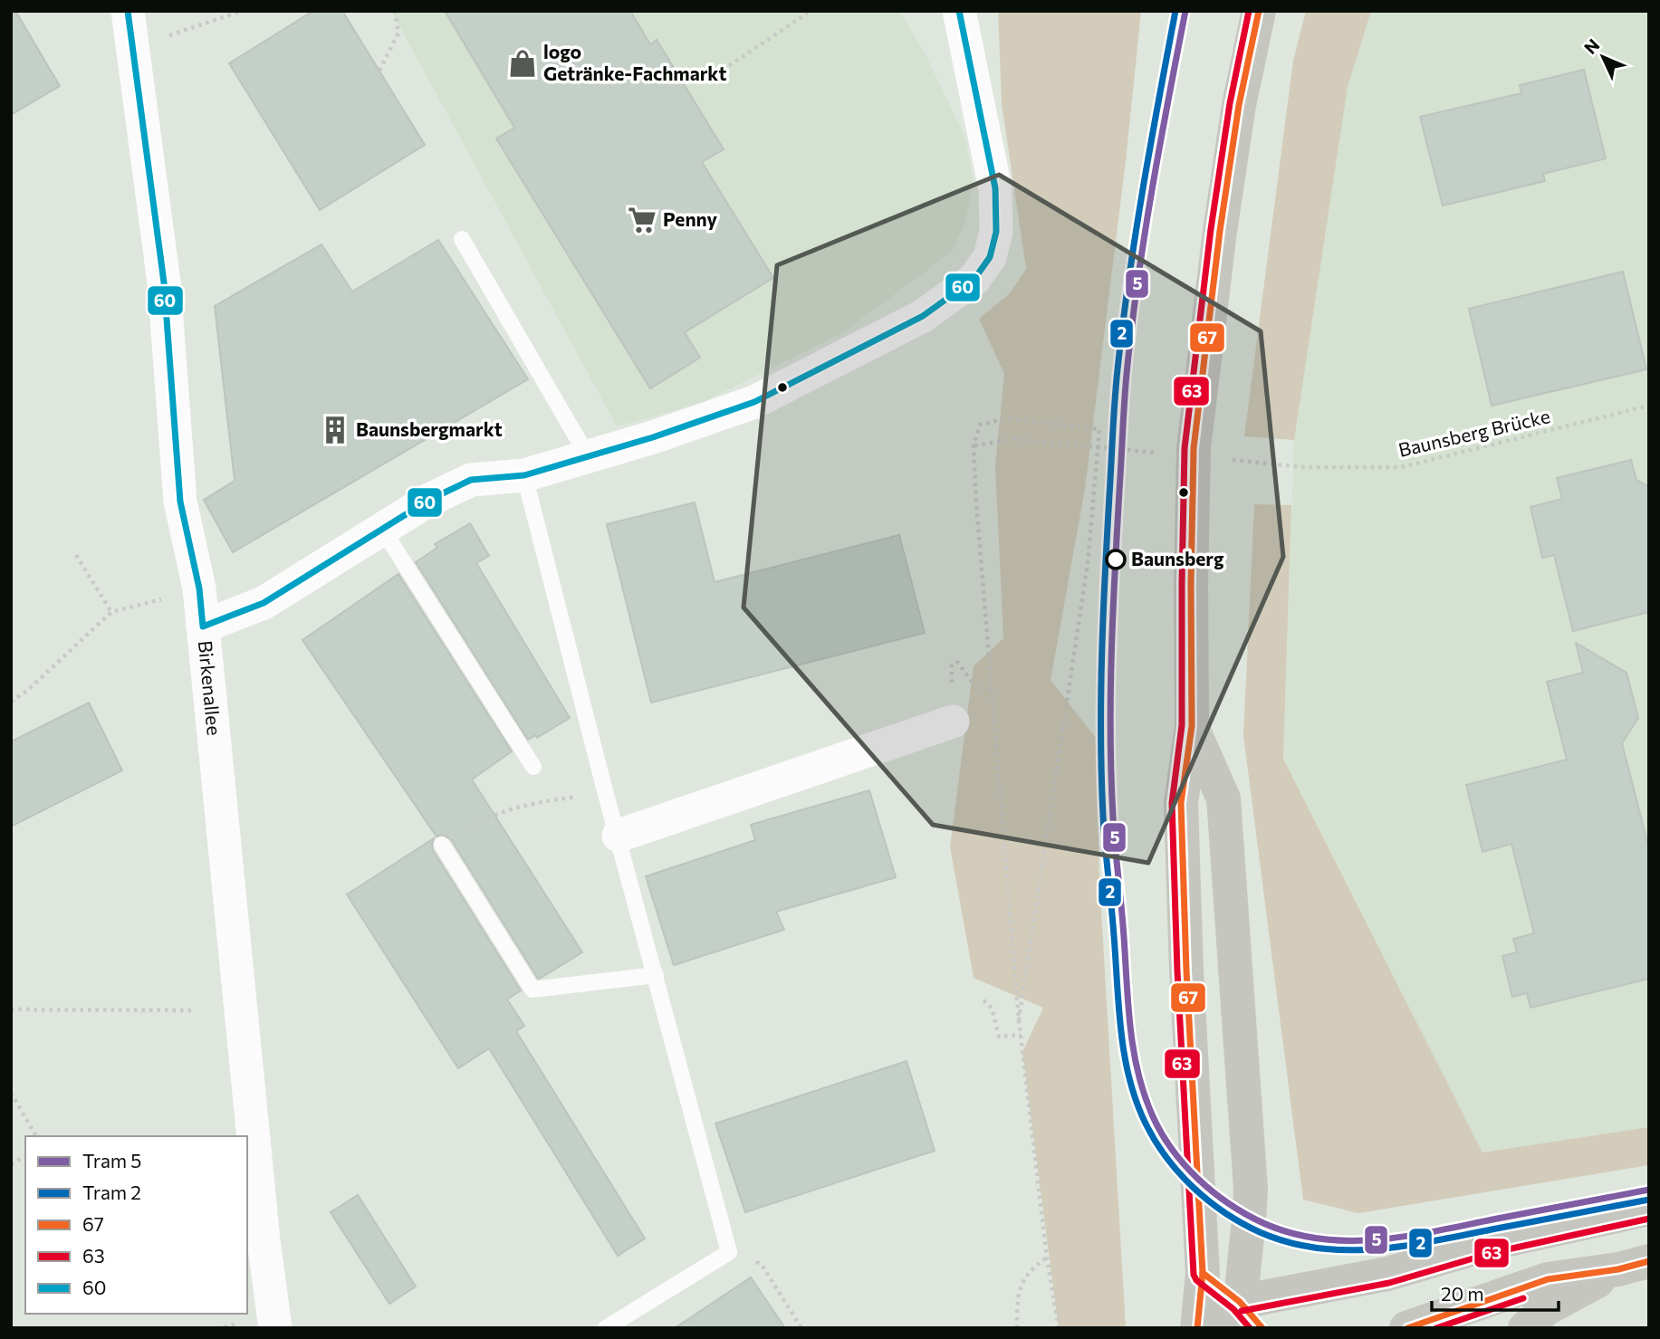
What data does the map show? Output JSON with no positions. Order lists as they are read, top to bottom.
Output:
{
  "streets": {
    "street": ["Birkenallee"],
    "path": ["Baunsberg Brücke"]
  },
  "places": {
    "shop": ["logo Getränke-Fachmarkt"],
    "supermarket": ["Penny"],
    "building": ["Baunsbergmarkt"],
    "other": ["Baunsberg"]
  },
  "lines": [
    "tram line 5",
    "tram line 2",
    "transit line 67",
    "transit line 63",
    "transit line 60"
  ],
  "legend": [
    "Tram 5",
    "Tram 2",
    "67",
    "63",
    "60"
  ],
  "scale_bar": "20 m",
  "north": "top left"
}
